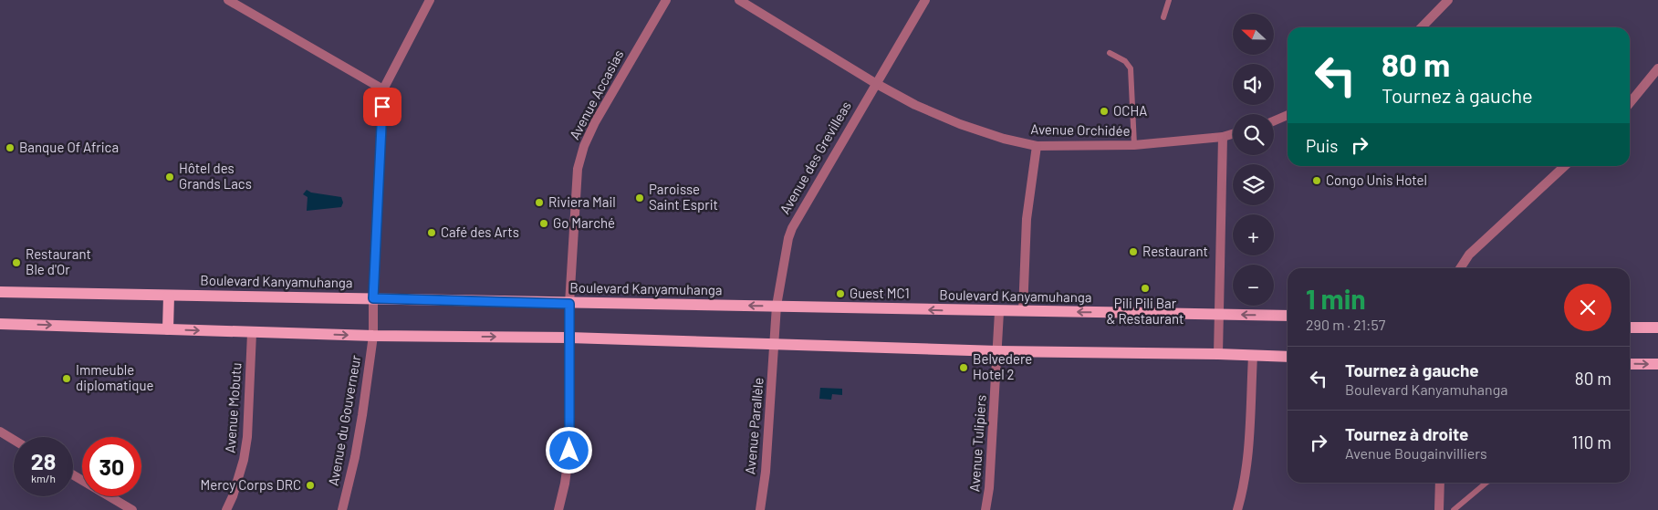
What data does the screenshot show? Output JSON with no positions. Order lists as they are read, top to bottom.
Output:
{
  "streets": {
    "main road": ["Boulevard Kanyamuhanga"],
    "street": [
      "Avenue Accasias",
      "Avenue Orchidée",
      "Avenue des Grevilleas",
      "Avenue Mobutu",
      "Avenue du Gouverneur",
      "Avenue Parallèle",
      "Avenue Tulipiers"
    ]
  },
  "crossings": [
    ["Avenue Accasias", "Boulevard Kanyamuhanga"],
    ["Avenue Orchidée", "Avenue des Grevilleas"],
    ["Avenue des Grevilleas", "Boulevard Kanyamuhanga"],
    ["Avenue des Grevilleas", "Avenue Parallèle"],
    ["Boulevard Kanyamuhanga", "Avenue du Gouverneur"],
    ["Boulevard Kanyamuhanga", "Avenue Tulipiers"]
  ],
  "places": [
    "OCHA",
    "Banque Of Africa",
    "Hôtel des Grands Lacs",
    "Congo Unis Hotel",
    "Paroisse Saint Esprit",
    "Riviera Mail",
    "Go Marché",
    "Café des Arts",
    "Restaurant",
    "Restaurant Ble d'Or",
    "Pili Pili Bar & Restaurant",
    "Guest MC1",
    "Belvedere Hotel 2",
    "Immeuble diplomatique",
    "Mercy Corps DRC"
  ],
  "north": "left",
  "page": {
    "map_buttons": ["+", "−"],
    "turn": ["80 m", "Tournez à gauche"],
    "then": "Puis",
    "heading": ["1 min", "290 m · 21:57"],
    "list": [
      {
        "name": "Tournez à gauche",
        "note": "Boulevard Kanyamuhanga",
        "value": "80 m"
      },
      {
        "name": "Tournez à droite",
        "note": "Avenue Bougainvilliers",
        "value": "110 m"
      }
    ],
    "speed": "28 km/h",
    "limit": "30"
  }
}
